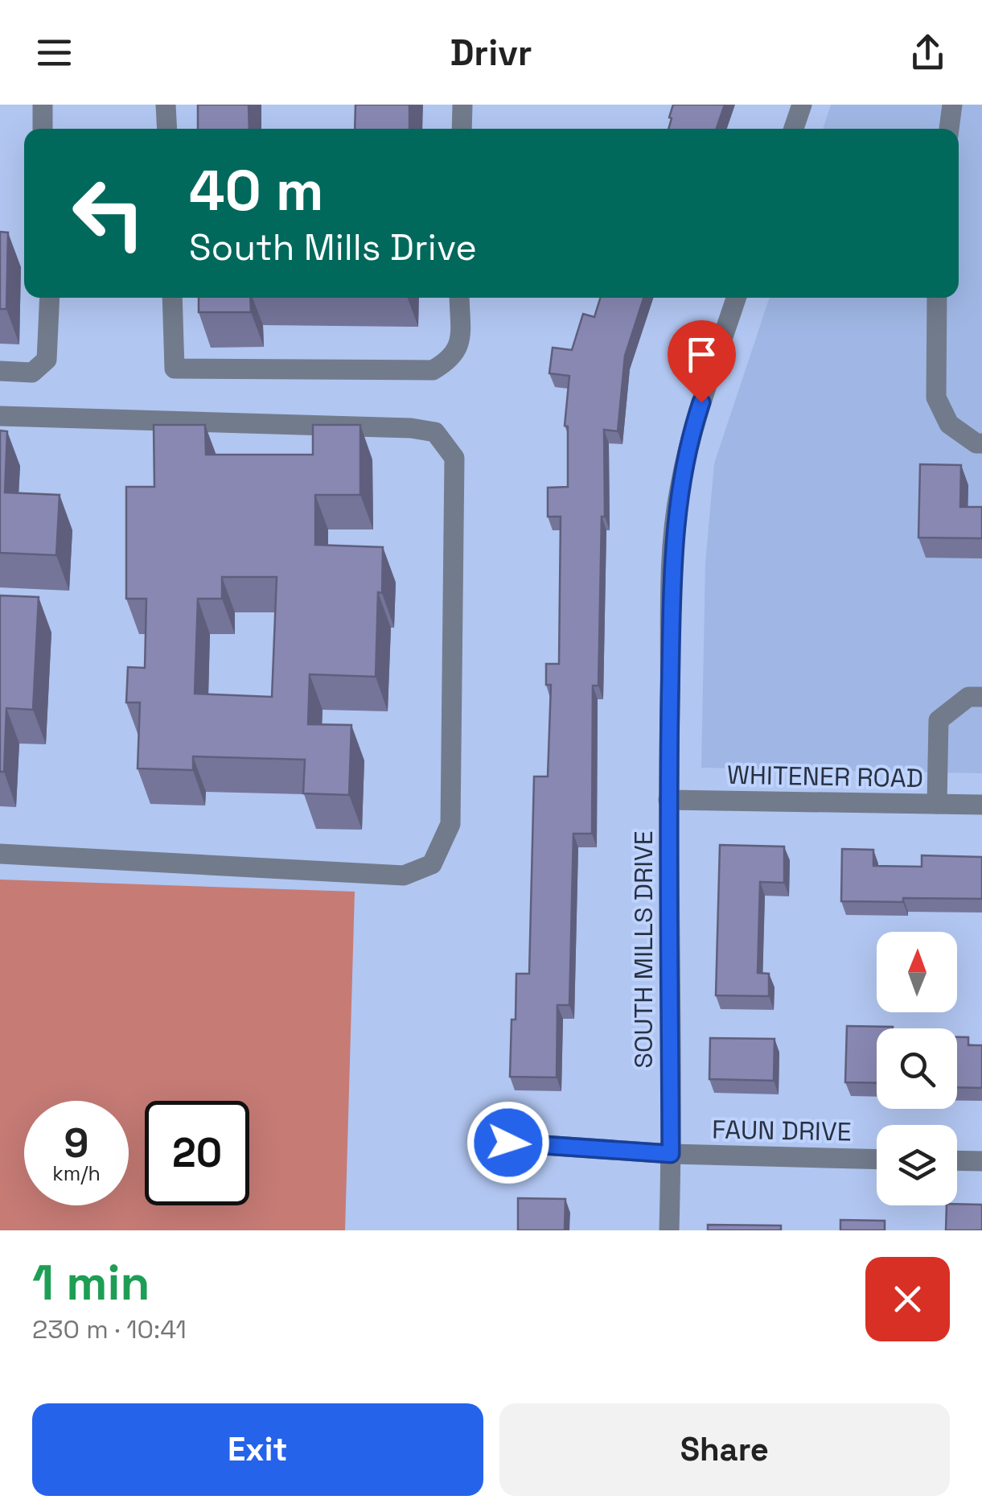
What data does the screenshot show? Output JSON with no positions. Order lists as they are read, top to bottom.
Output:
{
  "streets": {
    "street": ["WHITENER ROAD", "SOUTH MILLS DRIVE", "FAUN DRIVE"]
  },
  "crossings": [
    ["WHITENER ROAD", "SOUTH MILLS DRIVE"],
    ["SOUTH MILLS DRIVE", "FAUN DRIVE"]
  ],
  "north": "top",
  "page": {
    "header": "Drivr",
    "turn": ["40 m", "South Mills Drive"],
    "speed": "9 km/h",
    "limit": "20",
    "heading": ["1 min", "230 m · 10:41"],
    "buttons": ["Exit", "Share"]
  }
}
